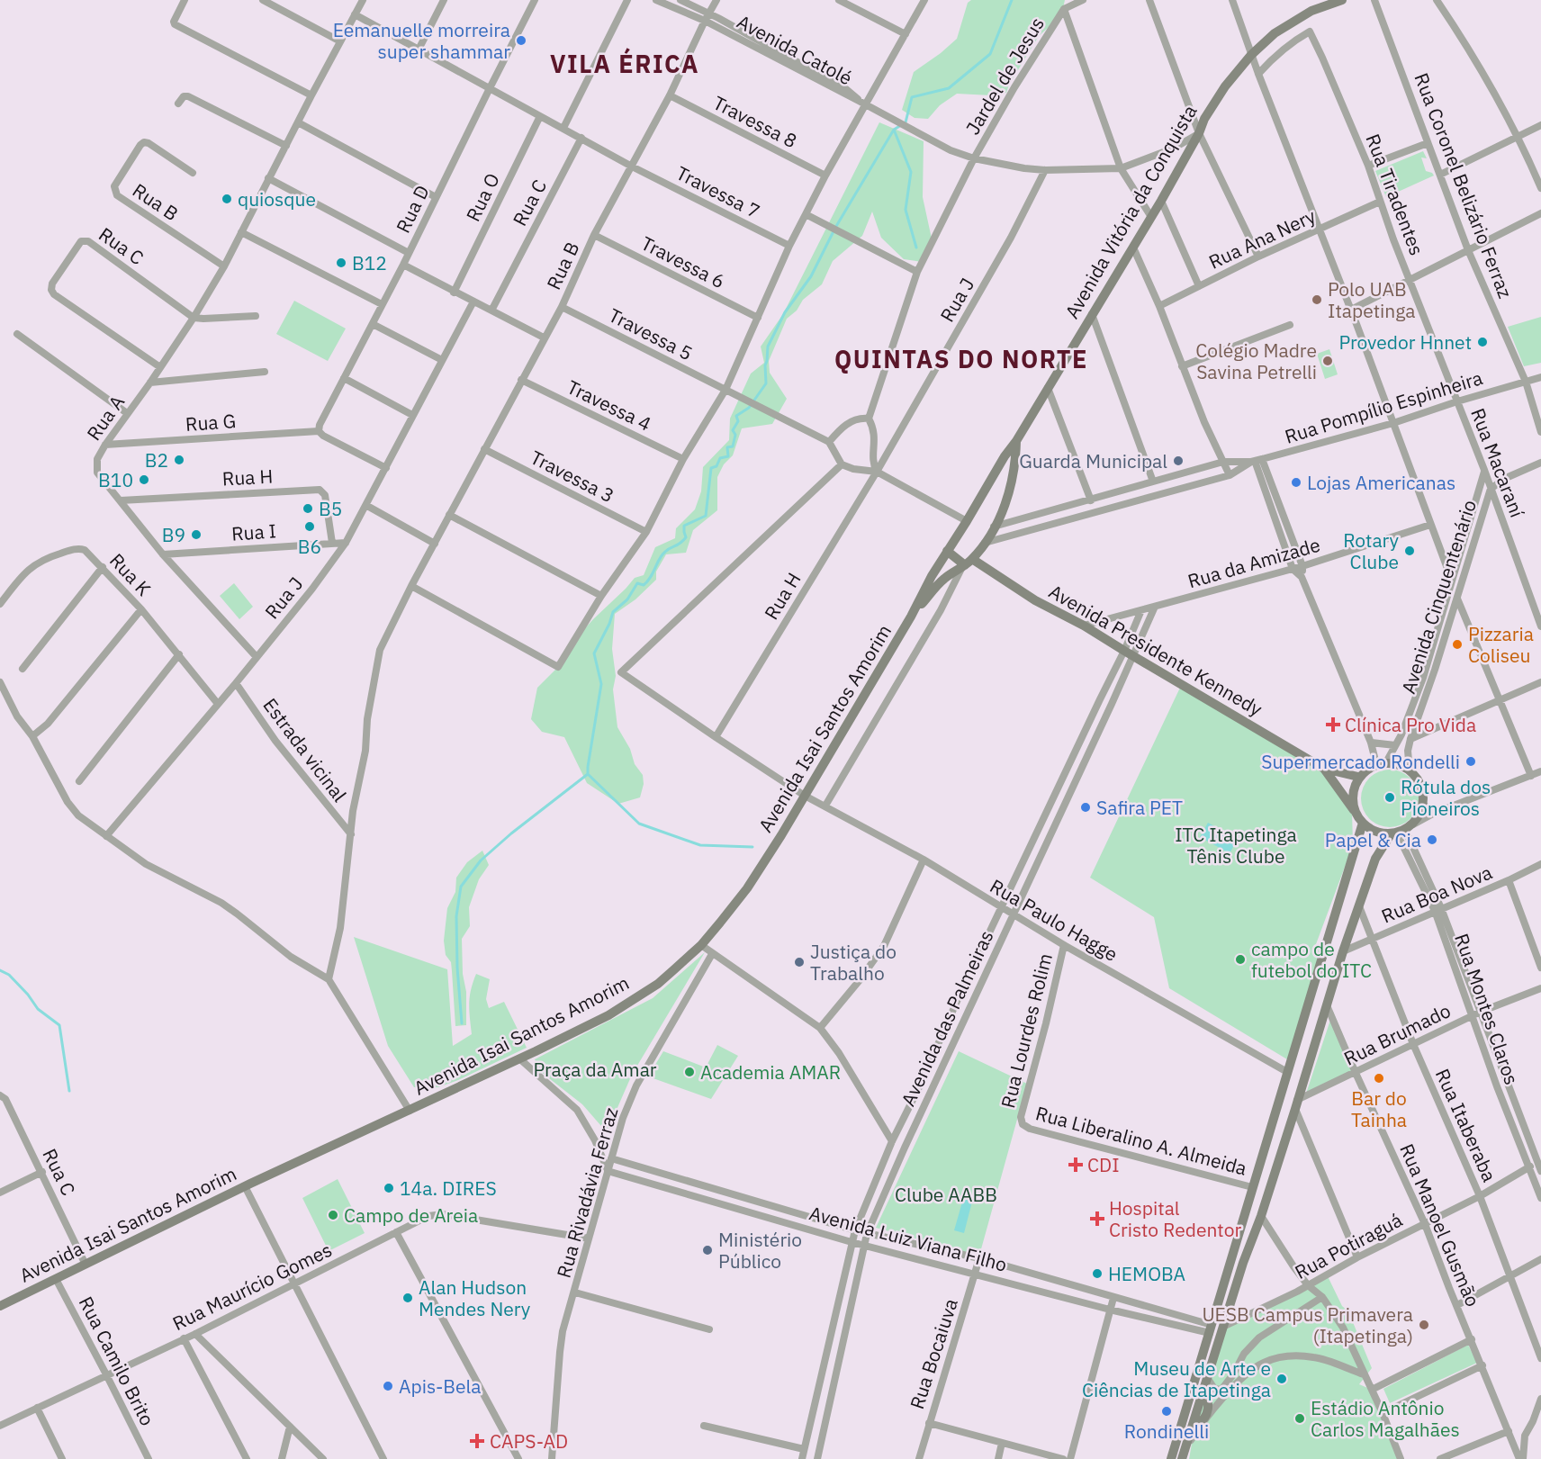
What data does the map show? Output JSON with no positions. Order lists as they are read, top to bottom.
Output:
{
  "streets": {
    "main road": ["Avenida Vitória da Conquista", "Avenida Presidente Kennedy", "Avenida Isai Santos Amorim"],
    "street": [
      "Avenida Catolé",
      "Jardel de Jesus",
      "Travessa 8",
      "Rua Coronel Belizário Ferraz",
      "Travessa 7",
      "Rua Tiradentes",
      "Rua O",
      "Rua B",
      "Rua C",
      "Rua D",
      "Rua Ana Nery",
      "Travessa 6",
      "Rua J",
      "Travessa 5",
      "Travessa 4",
      "Rua Pompílio Espinheira",
      "Rua A",
      "Rua G",
      "Rua Macaraní",
      "Travessa 3",
      "Rua H",
      "Rua I",
      "Rua da Amizade",
      "Rua K",
      "Avenida Cinquentenário",
      "Estrada vicinal",
      "Rua Boa Nova",
      "Rua Paulo Hagge",
      "Rua Montes Claros",
      "Avenida das Palmeiras",
      "Rua Lourdes Rolim",
      "Rua Brumado",
      "Rua Itaberaba",
      "Rua Liberalino A. Almeida",
      "Rua Rivadávia Ferraz",
      "Rua Manoel Gusmão",
      "Avenida Luiz Viana Filho",
      "Rua Potiraguá",
      "Rua Maurício Gomes",
      "Rua Bocaiuva",
      "Rua Camilo Brito"
    ]
  },
  "crossings": [
    ["Avenida Catolé", "Jardel de Jesus"],
    ["Avenida Catolé", "Rua B"],
    ["Avenida Catolé", "Avenida Vitória da Conquista"],
    ["Avenida Catolé", "Rua J"],
    ["Travessa 8", "Rua B"],
    ["Rua Coronel Belizário Ferraz", "Rua Pompílio Espinheira"],
    ["Travessa 7", "Rua O"],
    ["Travessa 7", "Rua B"],
    ["Travessa 7", "Rua C"],
    ["Travessa 7", "Rua D"],
    ["Travessa 7", "Rua A"],
    ["Rua Tiradentes", "Rua Ana Nery"],
    ["Rua Tiradentes", "Rua Pompílio Espinheira"],
    ["Rua Tiradentes", "Rua Macaraní"],
    ["Rua B", "Travessa 6"],
    ["Rua B", "Travessa 5"],
    ["Rua B", "Travessa 4"],
    ["Rua B", "Rua A"],
    ["Rua B", "Travessa 3"],
    ["Rua B", "Estrada vicinal"],
    ["Rua C", "Rua A"],
    ["Rua C", "Avenida Isai Santos Amorim"],
    ["Rua D", "Rua G"],
    ["Avenida Vitória da Conquista", "Avenida Isai Santos Amorim"],
    ["Rua J", "Rua A"],
    ["Rua J", "Rua H"],
    ["Rua J", "Rua I"],
    ["Rua J", "Rua K"],
    ["Rua J", "Estrada vicinal"],
    ["Rua Pompílio Espinheira", "Rua Macaraní"],
    ["Rua A", "Rua G"],
    ["Rua A", "Rua H"],
    ["Rua A", "Rua I"],
    ["Rua Macaraní", "Avenida Cinquentenário"],
    ["Rua H", "Rua I"],
    ["Rua da Amizade", "Avenida Presidente Kennedy"],
    ["Rua da Amizade", "Avenida das Palmeiras"],
    ["Avenida Cinquentenário", "Avenida Presidente Kennedy"],
    ["Avenida Cinquentenário", "Rua Montes Claros"],
    ["Avenida Presidente Kennedy", "Avenida Isai Santos Amorim"],
    ["Avenida Presidente Kennedy", "Rua Montes Claros"],
    ["Avenida Presidente Kennedy", "Avenida das Palmeiras"],
    ["Avenida Isai Santos Amorim", "Rua Paulo Hagge"],
    ["Avenida Isai Santos Amorim", "Rua Camilo Brito"],
    ["Rua Boa Nova", "Rua Montes Claros"],
    ["Rua Boa Nova", "Rua Itaberaba"],
    ["Rua Paulo Hagge", "Avenida das Palmeiras"],
    ["Rua Paulo Hagge", "Rua Lourdes Rolim"],
    ["Rua Montes Claros", "Rua Brumado"],
    ["Rua Montes Claros", "Rua Potiraguá"],
    ["Avenida das Palmeiras", "Avenida Luiz Viana Filho"],
    ["Rua Lourdes Rolim", "Rua Liberalino A. Almeida"],
    ["Rua Brumado", "Rua Itaberaba"],
    ["Rua Brumado", "Rua Manoel Gusmão"],
    ["Rua Itaberaba", "Rua Potiraguá"],
    ["Rua Rivadávia Ferraz", "Avenida Luiz Viana Filho"],
    ["Rua Rivadávia Ferraz", "Rua Maurício Gomes"],
    ["Rua Manoel Gusmão", "Rua Potiraguá"],
    ["Avenida Luiz Viana Filho", "Rua Bocaiuva"],
    ["Rua Maurício Gomes", "Rua Camilo Brito"]
  ],
  "districts": ["VILA ÉRICA", "QUINTAS DO NORTE"],
  "parks": ["ITC Itapetinga Tênis Clube", "Praça da Amar", "Clube AABB"],
  "places": {
    "other": [
      "Eemanuelle morreira super shammar",
      "quiosque",
      "B12",
      "Polo UAB Itapetinga",
      "Provedor Hnnet",
      "Colégio Madre Savina Petrelli",
      "B2",
      "Guarda Municipal",
      "B10",
      "Lojas Americanas",
      "B5",
      "B6",
      "B9",
      "Rotary Clube",
      "Pizzaria Coliseu",
      "Supermercado Rondelli",
      "Rótula dos Pioneiros",
      "Safira PET",
      "Papel & Cia",
      "campo de futebol do ITC",
      "Justiça do Trabalho",
      "Academia AMAR",
      "Bar do Tainha",
      "14a. DIRES",
      "Campo de Areia",
      "Ministério Público",
      "HEMOBA",
      "Alan Hudson Mendes Nery",
      "UESB Campus Primavera (Itapetinga)",
      "Museu de Arte e Ciências de Itapetinga",
      "Apis-Bela",
      "Rondinelli",
      "Estádio Antônio Carlos Magalhães"
    ],
    "health": [
      "Clínica Pro Vida",
      "CDI",
      "Hospital Cristo Redentor",
      "CAPS-AD"
    ]
  }
}
